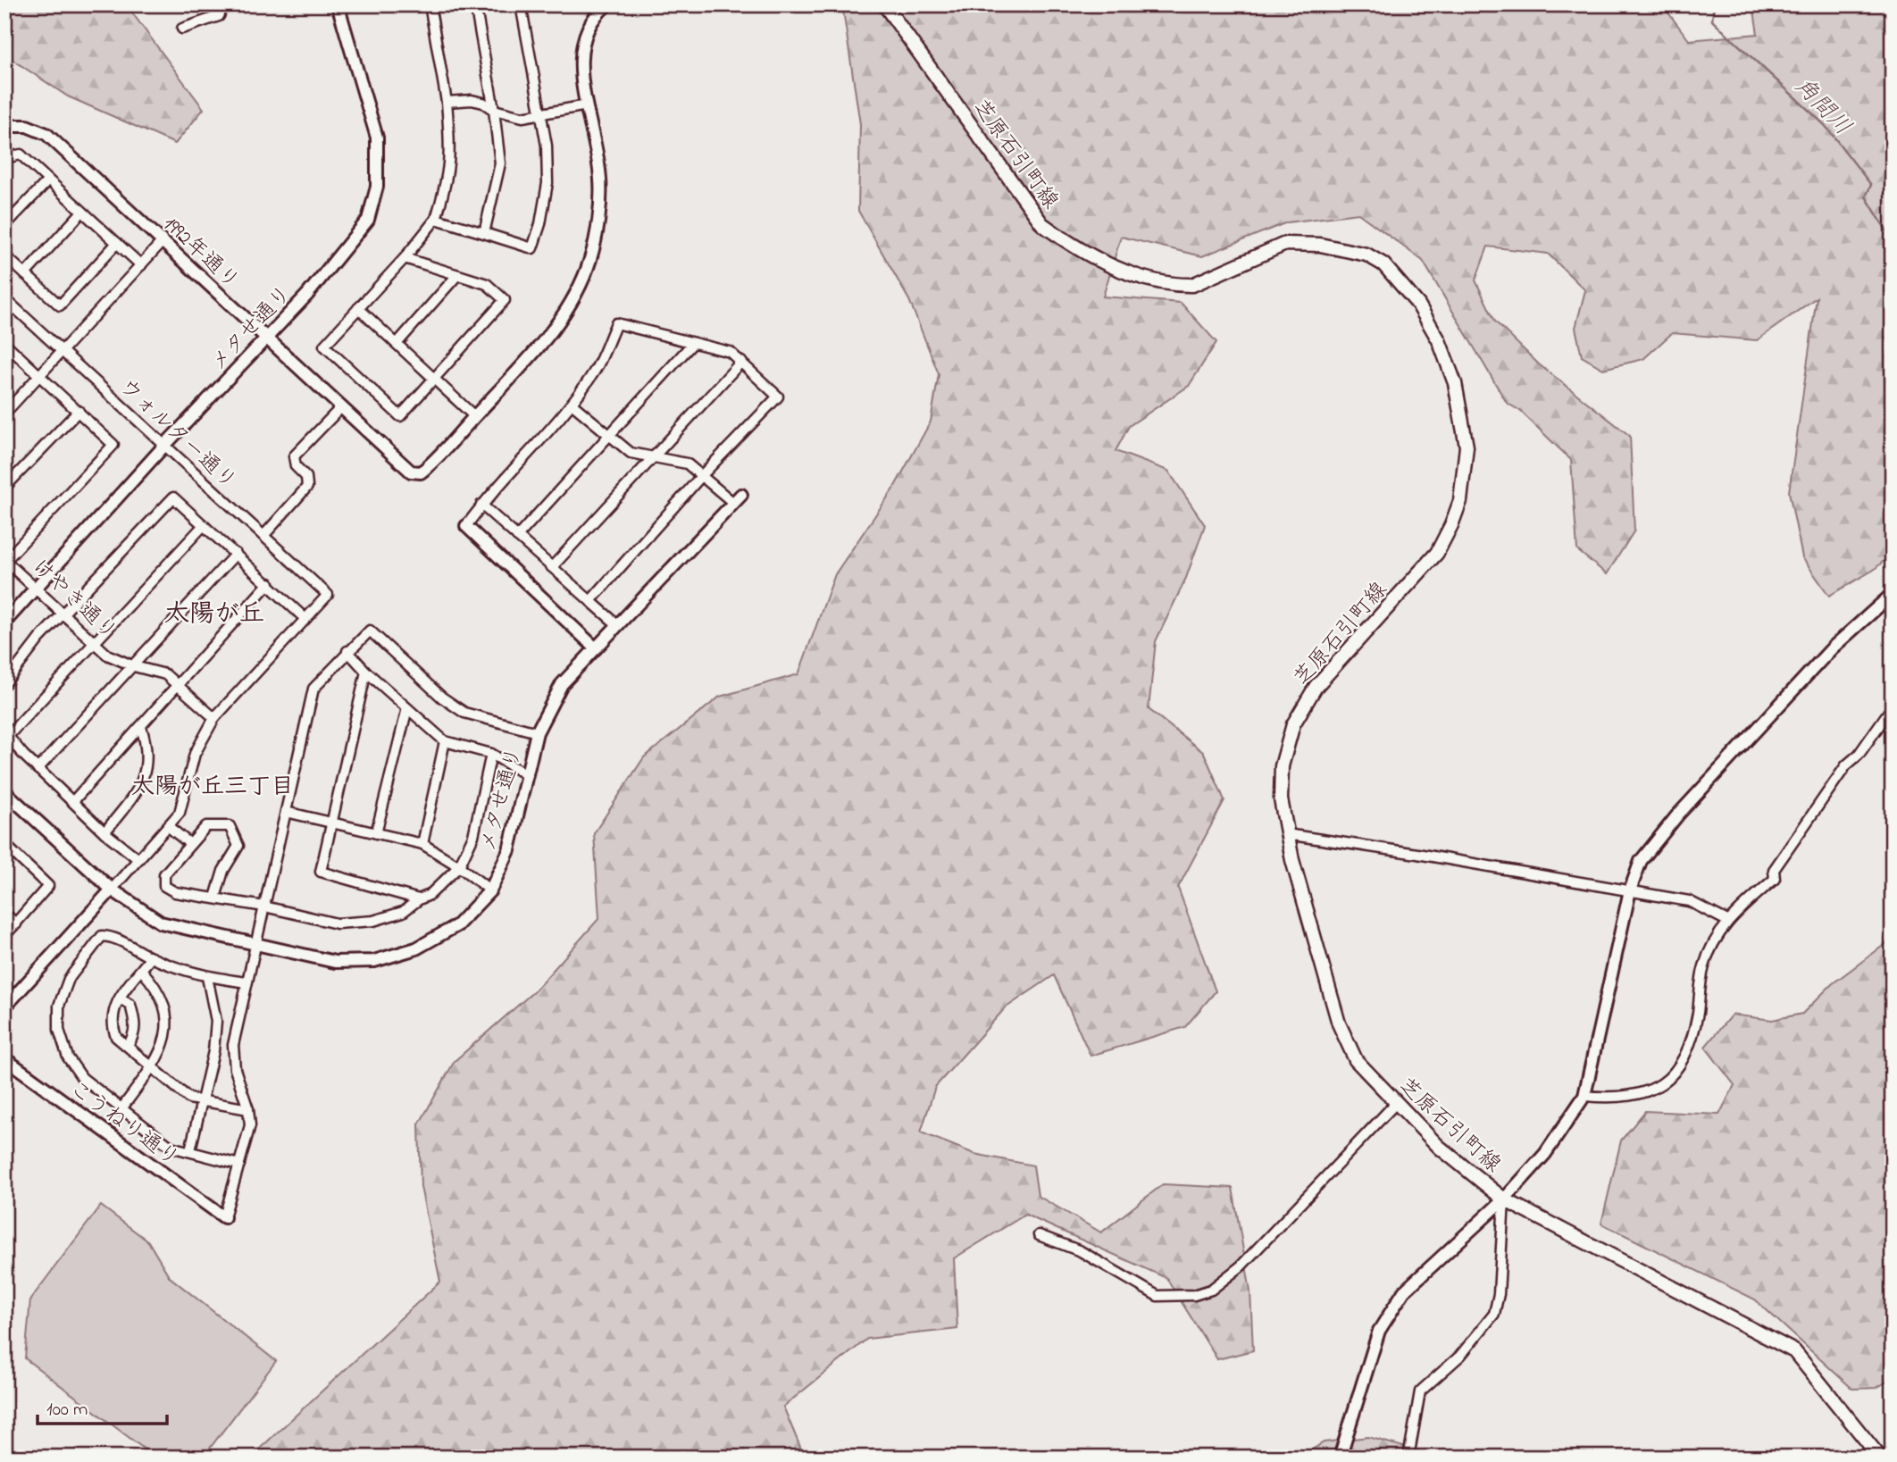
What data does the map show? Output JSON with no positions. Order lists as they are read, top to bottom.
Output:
{
  "streets": {
    "main road": ["芝原石引町線"],
    "street": [
      "1992年通り",
      "メタせ通り",
      "ウォルター通り",
      "けやき通り",
      "こうねり通り"
    ]
  },
  "crossings": [
    ["1992年通り", "メタせ通り"],
    ["メタせ通り", "ウォルター通り"],
    ["メタせ通り", "けやき通り"]
  ],
  "districts": ["太陽が丘", "太陽が丘三丁目"],
  "water": ["角間川"],
  "scale_bar": "100 m"
}
